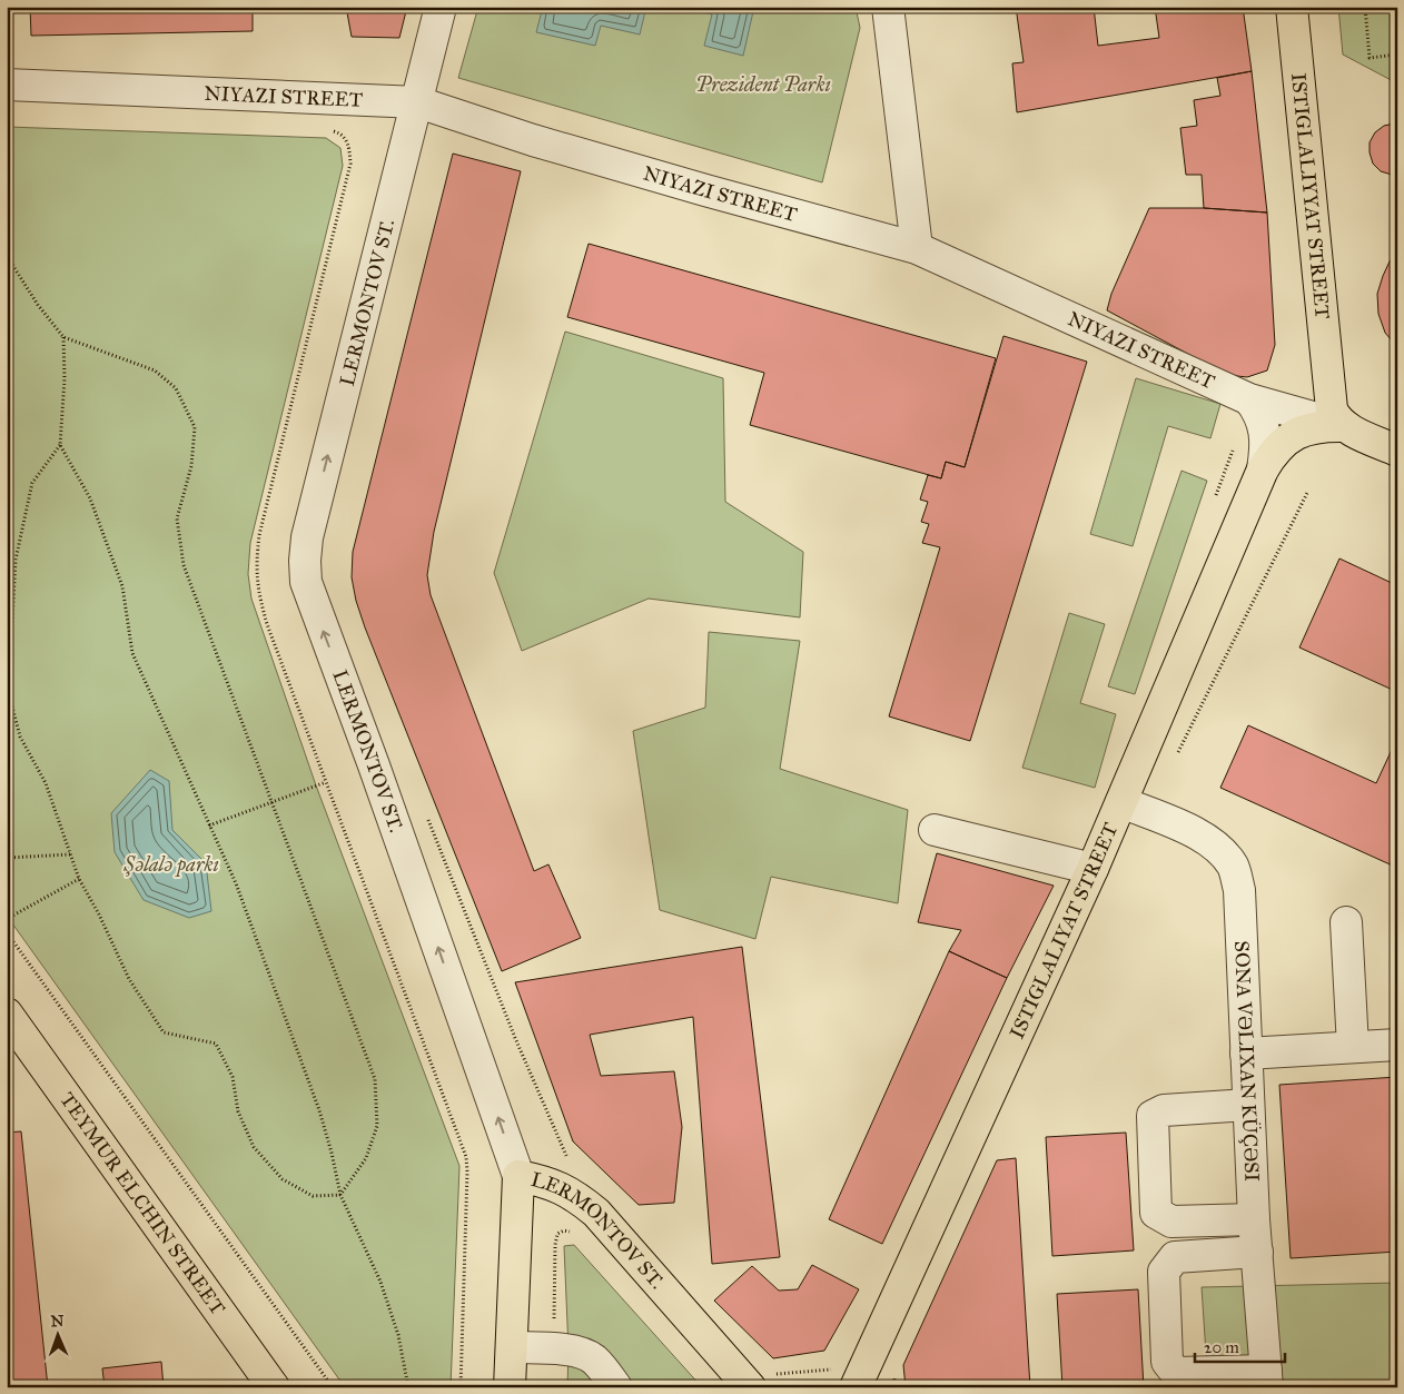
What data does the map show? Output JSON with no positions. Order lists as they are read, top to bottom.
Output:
{
  "streets": {
    "main road": [
      "NIYAZI STREET",
      "LERMONTOV ST.",
      "ISTIGLALIYAT STREET",
      "TEYMUR ELCHIN STREET"
    ],
    "street": ["SONA VƏLIXAN KÜÇƏSI"]
  },
  "crossings": [
    ["NIYAZI STREET", "LERMONTOV ST."],
    ["NIYAZI STREET", "ISTIGLALIYAT STREET"],
    ["ISTIGLALIYAT STREET", "SONA VƏLIXAN KÜÇƏSI"]
  ],
  "one_way": ["LERMONTOV ST."],
  "parks": ["Prezident Parkı", "Şəlalə parkı"],
  "scale_bar": "20 m",
  "north": "top"
}
